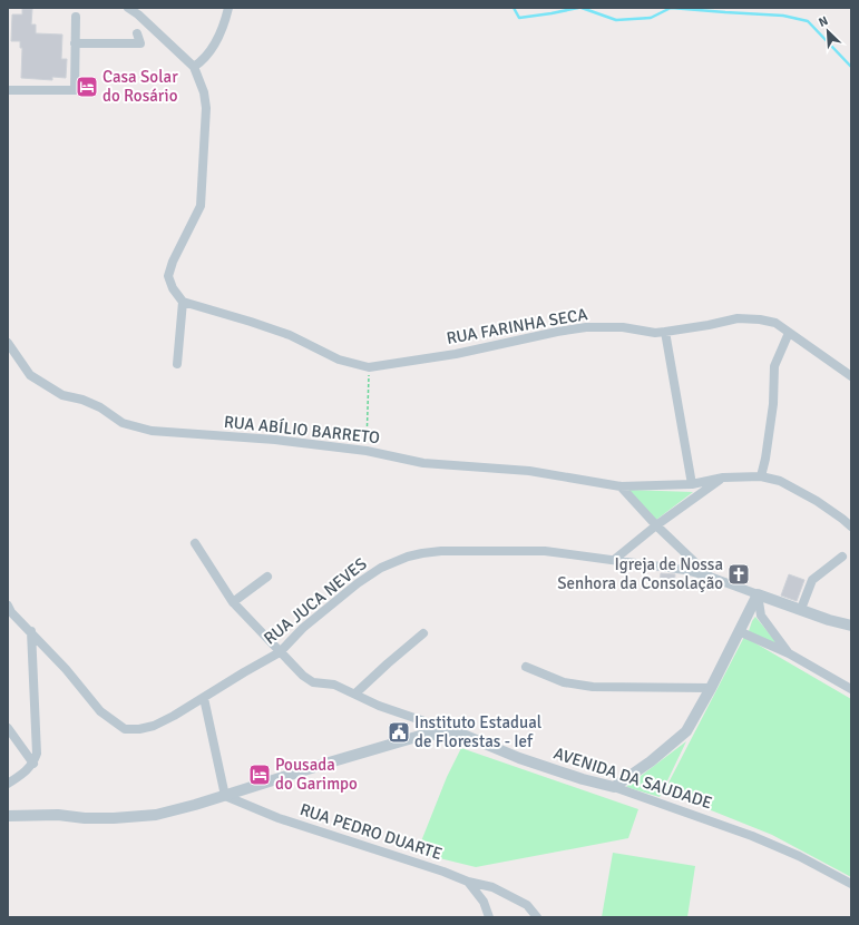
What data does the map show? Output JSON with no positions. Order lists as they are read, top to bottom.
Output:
{
  "streets": {
    "street": [
      "RUA FARINHA SECA",
      "RUA ABÍLIO BARRETO",
      "RUA JUCA NEVES",
      "AVENIDA DA SAUDADE",
      "RUA PEDRO DUARTE"
    ]
  },
  "crossings": [
    ["AVENIDA DA SAUDADE", "RUA PEDRO DUARTE"]
  ],
  "places": {
    "hotel": ["Casa Solar do Rosário", "Pousada do Garimpo"],
    "church": ["Igreja de Nossa Senhora da Consolação"],
    "public building": ["Instituto Estadual de Florestas - Ief"]
  },
  "north": "top left"
}
